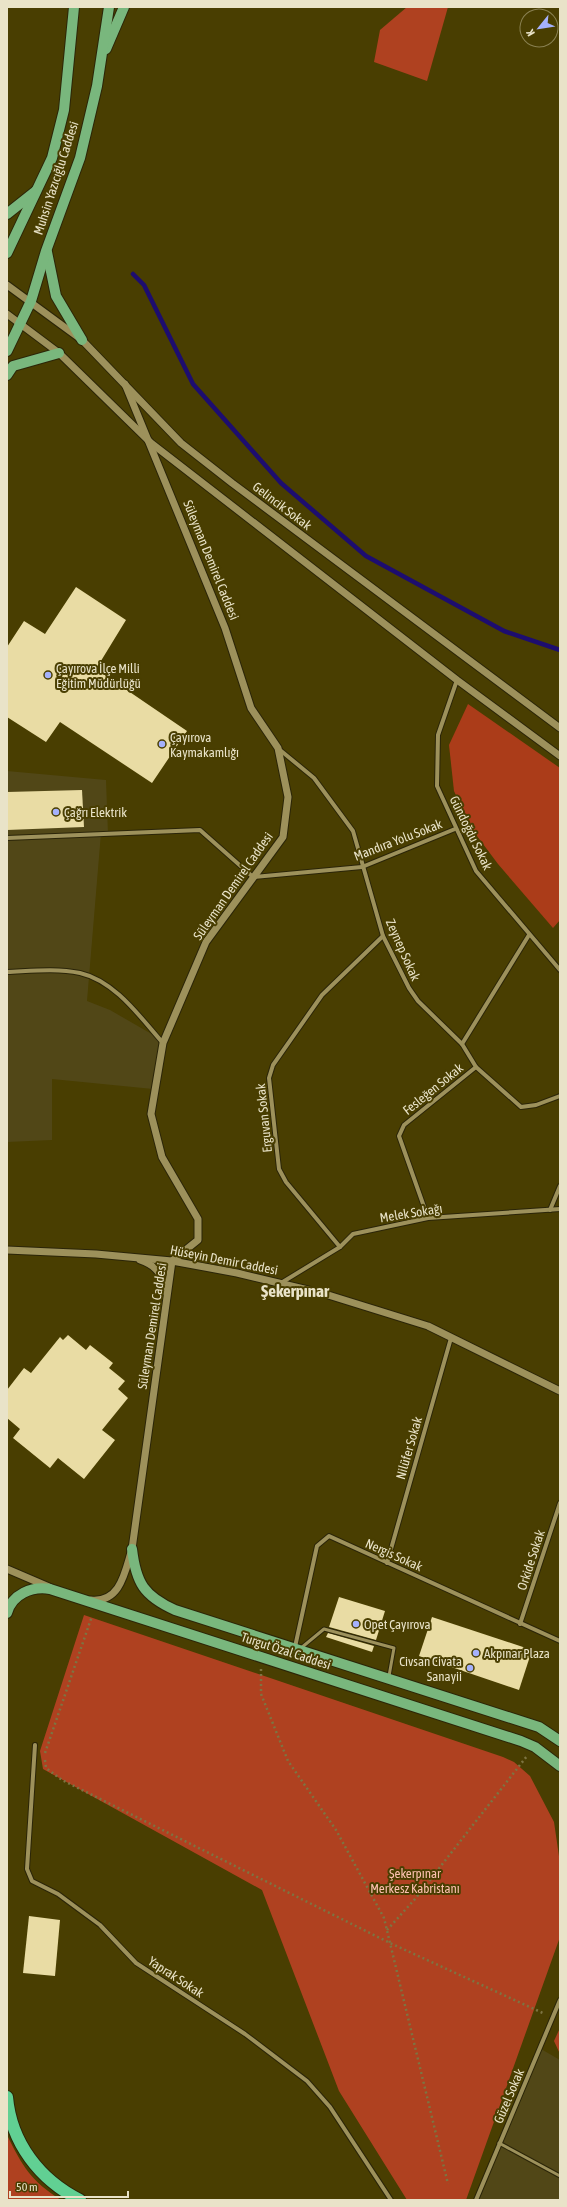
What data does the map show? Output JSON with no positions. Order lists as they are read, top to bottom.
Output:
{
  "streets": {
    "main road": ["Muhsin Yazıcığlu Caddesi", "Turgut Özal Caddesi"],
    "street": [
      "Gelincik Sokak",
      "Süleyman Demirel Caddesi",
      "Gündoğdu Sokak",
      "Mandıra Yolu Sokak",
      "Zeynep Sokak",
      "Fesleğen Sokak",
      "Erguvan Sokak",
      "Melek Sokağı",
      "Hüseyin Demir Caddesi",
      "Nilüfer Sokak",
      "Nergis Sokak",
      "Orkide Sokak",
      "Yaprak Sokak",
      "Güzel Sokak"
    ]
  },
  "crossings": [
    ["Muhsin Yazıcığlu Caddesi", "Gelincik Sokak"],
    ["Gelincik Sokak", "Süleyman Demirel Caddesi"],
    ["Süleyman Demirel Caddesi", "Mandıra Yolu Sokak"],
    ["Süleyman Demirel Caddesi", "Zeynep Sokak"],
    ["Süleyman Demirel Caddesi", "Hüseyin Demir Caddesi"],
    ["Süleyman Demirel Caddesi", "Turgut Özal Caddesi"],
    ["Gündoğdu Sokak", "Mandıra Yolu Sokak"],
    ["Gündoğdu Sokak", "Fesleğen Sokak"],
    ["Mandıra Yolu Sokak", "Zeynep Sokak"],
    ["Zeynep Sokak", "Fesleğen Sokak"],
    ["Zeynep Sokak", "Erguvan Sokak"],
    ["Fesleğen Sokak", "Melek Sokağı"],
    ["Erguvan Sokak", "Melek Sokağı"],
    ["Melek Sokağı", "Hüseyin Demir Caddesi"],
    ["Hüseyin Demir Caddesi", "Nilüfer Sokak"],
    ["Nilüfer Sokak", "Nergis Sokak"],
    ["Nergis Sokak", "Orkide Sokak"],
    ["Nergis Sokak", "Turgut Özal Caddesi"]
  ],
  "districts": ["Şekerpınar"],
  "parks": ["Şekerpınar Merkesz Kabristanı"],
  "places": [
    "Çayırova İlçe Milli Eğitim Müdürlüğü",
    "Çayırova Kaymakamlığı",
    "Çağrı Elektrik",
    "Opet Çayırova",
    "Akpınar Plaza",
    "Civsan Civata Sanayii"
  ],
  "scale_bar": "50 m",
  "north": "bottom left"
}
